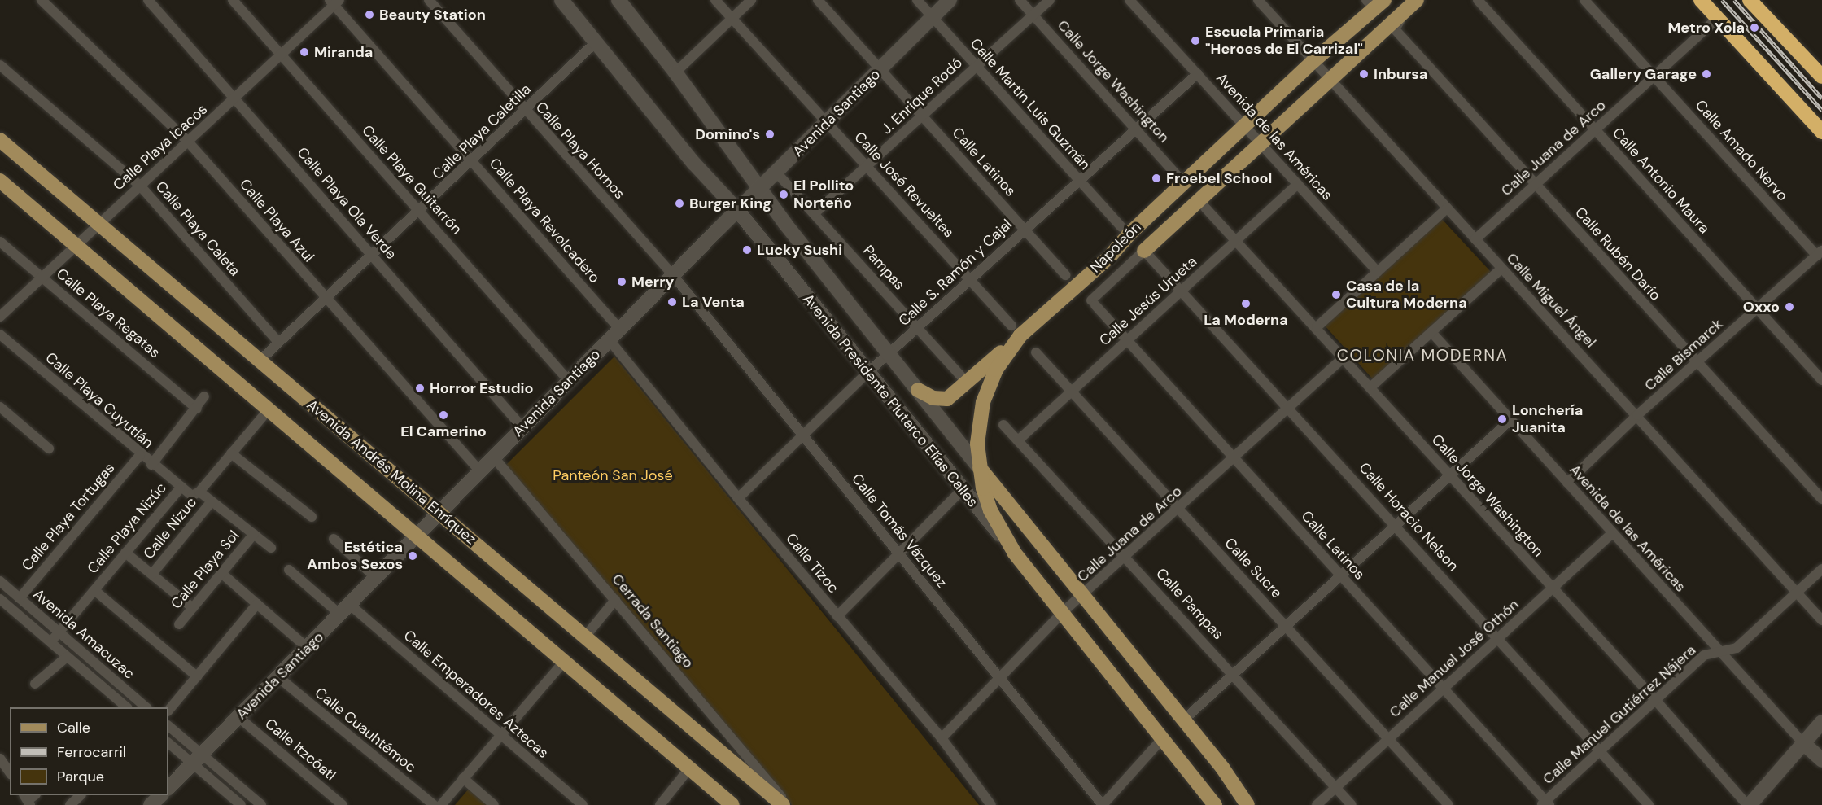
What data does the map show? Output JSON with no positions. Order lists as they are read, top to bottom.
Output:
{
  "streets": {
    "main road": [
      "Avenida Santiago",
      "Napoleón",
      "Avenida Presidente Plutarco Elías Calles",
      "Avenida Andrés Molina Enríquez"
    ],
    "street": [
      "Calle Jorge Washington",
      "J. Enrique Rodó",
      "Calle Martín Luis Guzmán",
      "Calle Playa Caletilla",
      "Avenida de las Américas",
      "Calle Playa Icacos",
      "Calle Juana de Arco",
      "Calle Playa Hornos",
      "Calle Amado Nervo",
      "Calle Latinos",
      "Calle Playa Guitarrón",
      "Calle Antonio Maura",
      "Calle José Revueltas",
      "Calle Playa Ola Verde",
      "Calle Playa Azul",
      "Calle Playa Revolcadero",
      "Calle Playa Caleta",
      "Calle Rubén Darío",
      "Pampas",
      "Calle S. Ramón y Cajal",
      "Calle Miguel Ángel",
      "Calle Jesús Urueta",
      "Calle Playa Regatas",
      "Calle Bismarck",
      "Calle Playa Cuyutlán",
      "Calle Playa Tortugas",
      "Calle Horacio Nelson",
      "Calle Playa Nizúc",
      "Calle Nizuc",
      "Calle Tomás Vázquez",
      "Calle Tizoc",
      "Calle Sucre",
      "Calle Playa Sol",
      "Calle Pampas",
      "Cerrada Santiago",
      "Avenida Amacuzac",
      "Calle Manuel José Othón",
      "Calle Emperadores Aztecas",
      "Calle Manuel Gutiérrez Nájera",
      "Calle Cuauhtémoc",
      "Calle Itzcóatl"
    ]
  },
  "crossings": [
    ["Calle Jorge Washington", "J. Enrique Rodó"],
    ["Calle Jorge Washington", "Calle Juana de Arco"],
    ["Calle Jorge Washington", "Napoleón"],
    ["Calle Jorge Washington", "Calle S. Ramón y Cajal"],
    ["Calle Jorge Washington", "Calle Jesús Urueta"],
    ["Calle Jorge Washington", "Calle Manuel José Othón"],
    ["Calle Jorge Washington", "Calle Manuel Gutiérrez Nájera"],
    ["J. Enrique Rodó", "Calle Martín Luis Guzmán"],
    ["J. Enrique Rodó", "Calle Latinos"],
    ["J. Enrique Rodó", "Calle José Revueltas"],
    ["J. Enrique Rodó", "Pampas"],
    ["Calle Martín Luis Guzmán", "Avenida Santiago"],
    ["Calle Martín Luis Guzmán", "Calle S. Ramón y Cajal"],
    ["Avenida Santiago", "Calle Playa Hornos"],
    ["Avenida Santiago", "Calle Latinos"],
    ["Avenida Santiago", "Calle Playa Guitarrón"],
    ["Avenida Santiago", "Calle José Revueltas"],
    ["Avenida Santiago", "Calle Playa Ola Verde"],
    ["Avenida Santiago", "Calle Playa Azul"],
    ["Avenida Santiago", "Calle Playa Revolcadero"],
    ["Avenida Santiago", "Pampas"],
    ["Avenida Santiago", "Avenida Presidente Plutarco Elías Calles"],
    ["Avenida Santiago", "Avenida Andrés Molina Enríquez"],
    ["Avenida Santiago", "Calle Tomás Vázquez"],
    ["Avenida Santiago", "Calle Tizoc"],
    ["Avenida Santiago", "Cerrada Santiago"],
    ["Avenida Santiago", "Calle Emperadores Aztecas"],
    ["Avenida Santiago", "Calle Cuauhtémoc"],
    ["Avenida Santiago", "Calle Itzcóatl"],
    ["Calle Playa Caletilla", "Calle Playa Hornos"],
    ["Calle Playa Caletilla", "Calle Playa Guitarrón"],
    ["Calle Playa Caletilla", "Calle Playa Ola Verde"],
    ["Calle Playa Caletilla", "Calle Playa Azul"],
    ["Calle Playa Caletilla", "Calle Playa Revolcadero"],
    ["Calle Playa Caletilla", "Calle Playa Caleta"],
    ["Calle Playa Caletilla", "Avenida Presidente Plutarco Elías Calles"],
    ["Calle Playa Caletilla", "Avenida Andrés Molina Enríquez"],
    ["Avenida de las Américas", "Napoleón"],
    ["Avenida de las Américas", "Calle S. Ramón y Cajal"],
    ["Avenida de las Américas", "Calle Jesús Urueta"],
    ["Avenida de las Américas", "Calle Bismarck"],
    ["Avenida de las Américas", "Calle Manuel José Othón"],
    ["Avenida de las Américas", "Calle Manuel Gutiérrez Nájera"],
    ["Calle Playa Icacos", "Calle Playa Guitarrón"],
    ["Calle Playa Icacos", "Calle Playa Ola Verde"],
    ["Calle Playa Icacos", "Calle Playa Azul"],
    ["Calle Playa Icacos", "Calle Playa Revolcadero"],
    ["Calle Playa Icacos", "Calle Playa Caleta"],
    ["Calle Playa Icacos", "Calle Playa Regatas"],
    ["Calle Playa Icacos", "Avenida Andrés Molina Enríquez"],
    ["Calle Juana de Arco", "Calle Amado Nervo"],
    ["Calle Juana de Arco", "Calle Latinos"],
    ["Calle Juana de Arco", "Calle Antonio Maura"],
    ["Calle Juana de Arco", "Calle Rubén Darío"],
    ["Calle Juana de Arco", "Calle Miguel Ángel"],
    ["Calle Juana de Arco", "Avenida Presidente Plutarco Elías Calles"],
    ["Calle Juana de Arco", "Calle Horacio Nelson"],
    ["Calle Juana de Arco", "Calle Tomás Vázquez"],
    ["Calle Juana de Arco", "Calle Tizoc"],
    ["Calle Juana de Arco", "Calle Sucre"],
    ["Calle Juana de Arco", "Calle Pampas"],
    ["Calle Playa Hornos", "Calle Tomás Vázquez"],
    ["Calle Amado Nervo", "Calle Bismarck"],
    ["Calle Latinos", "Napoleón"],
    ["Calle Latinos", "Calle S. Ramón y Cajal"],
    ["Calle Latinos", "Calle Jesús Urueta"],
    ["Calle Latinos", "Calle Manuel José Othón"],
    ["Calle Latinos", "Calle Manuel Gutiérrez Nájera"],
    ["Calle Antonio Maura", "Calle Bismarck"],
    ["Calle José Revueltas", "Napoleón"],
    ["Calle José Revueltas", "Calle S. Ramón y Cajal"],
    ["Calle Playa Revolcadero", "Calle Tizoc"],
    ["Napoleón", "Calle Miguel Ángel"],
    ["Napoleón", "Avenida Presidente Plutarco Elías Calles"],
    ["Napoleón", "Calle Horacio Nelson"],
    ["Calle Rubén Darío", "Calle Bismarck"],
    ["Pampas", "Calle S. Ramón y Cajal"],
    ["Calle S. Ramón y Cajal", "Avenida Presidente Plutarco Elías Calles"],
    ["Calle S. Ramón y Cajal", "Calle Tomás Vázquez"],
    ["Calle S. Ramón y Cajal", "Calle Tizoc"],
    ["Calle Miguel Ángel", "Calle Bismarck"],
    ["Calle Miguel Ángel", "Calle Manuel Gutiérrez Nájera"],
    ["Calle Jesús Urueta", "Calle Horacio Nelson"],
    ["Calle Jesús Urueta", "Calle Sucre"],
    ["Calle Jesús Urueta", "Calle Pampas"],
    ["Calle Playa Cuyutlán", "Calle Playa Tortugas"],
    ["Calle Playa Cuyutlán", "Calle Playa Nizúc"],
    ["Calle Playa Tortugas", "Avenida Amacuzac"],
    ["Calle Horacio Nelson", "Calle Manuel José Othón"],
    ["Calle Horacio Nelson", "Calle Manuel Gutiérrez Nájera"],
    ["Calle Playa Nizúc", "Avenida Amacuzac"],
    ["Calle Sucre", "Calle Manuel José Othón"],
    ["Calle Pampas", "Calle Manuel José Othón"]
  ],
  "districts": ["COLONIA MODERNA"],
  "parks": ["Panteón San José"],
  "places": [
    "Beauty Station",
    "Metro Xola",
    "Escuela Primaria \"Heroes de El Carrizal\"",
    "Miranda",
    "Inbursa",
    "Gallery Garage",
    "Domino's",
    "Froebel School",
    "El Pollito Norteño",
    "Burger King",
    "Lucky Sushi",
    "Merry",
    "Casa de la Cultura Moderna",
    "La Venta",
    "La Moderna",
    "Oxxo",
    "Horror Estudio",
    "El Camerino",
    "Lonchería Juanita",
    "Estética Ambos Sexos"
  ],
  "legend": ["Calle", "Ferrocarril", "Parque"]
}
